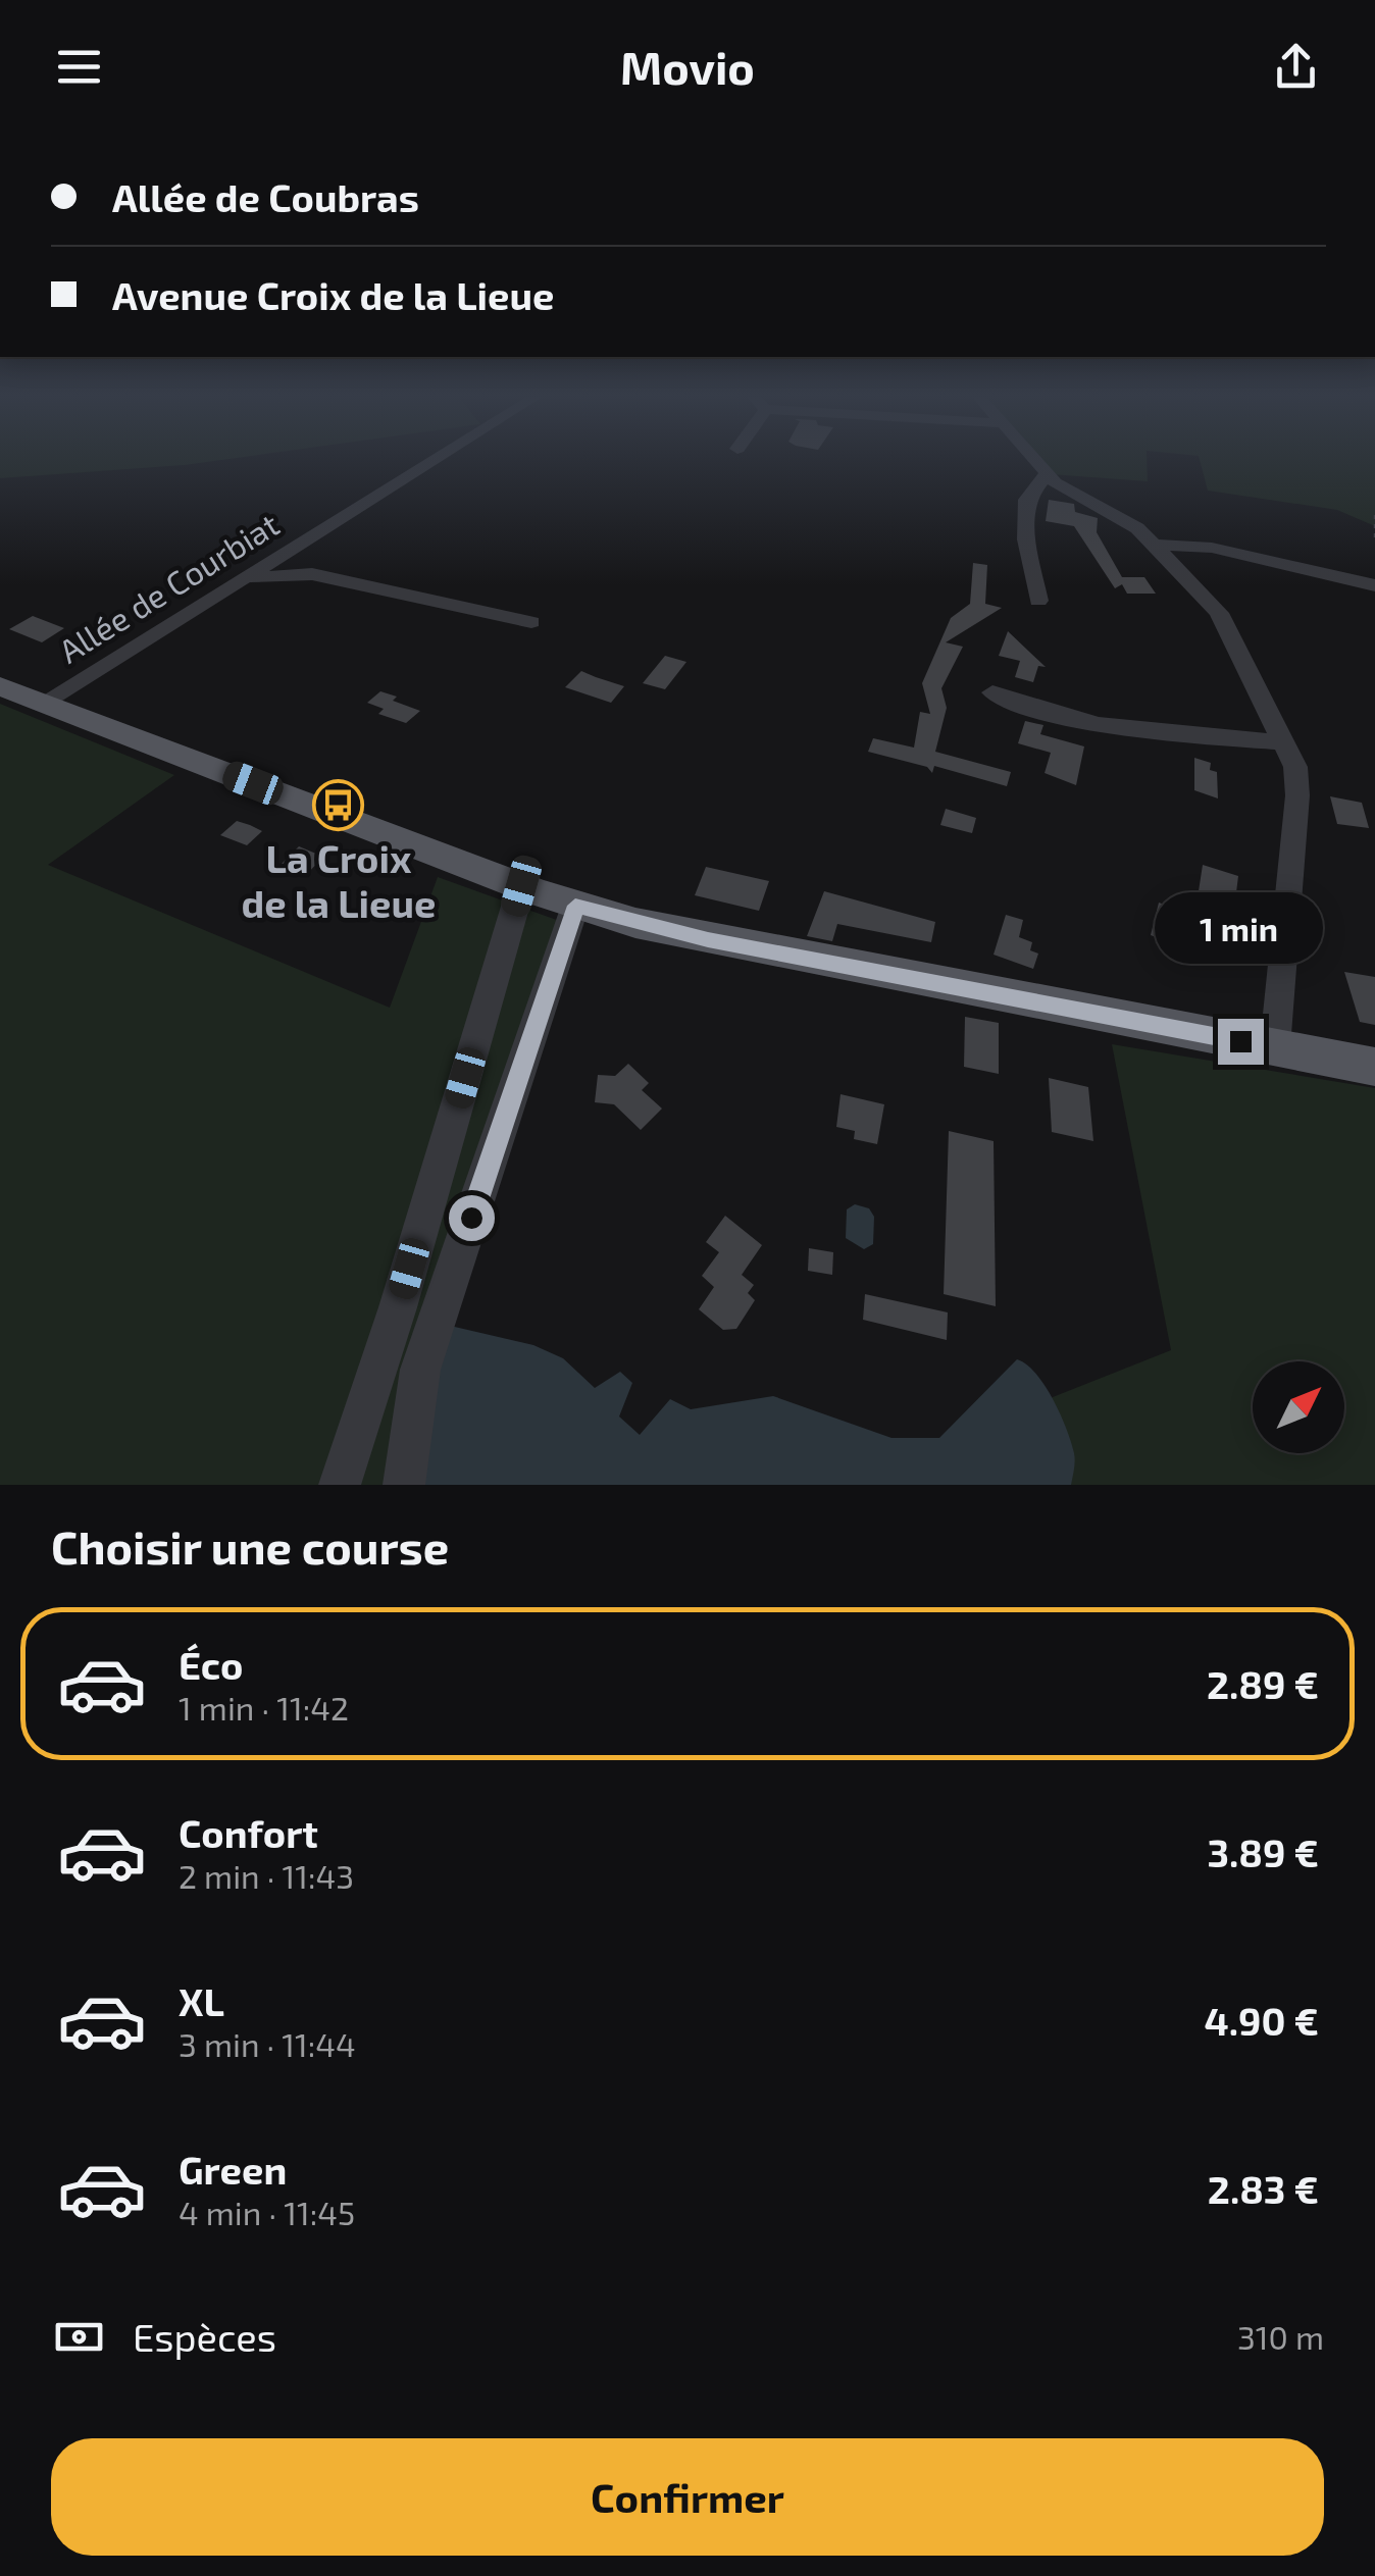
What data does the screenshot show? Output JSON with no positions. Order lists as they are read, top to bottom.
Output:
{
  "streets": {
    "street": ["Allée de Courbiat"]
  },
  "places": {
    "bus stop": ["La Croix de la Lieue"]
  },
  "north": "top right",
  "page": {
    "header": "Movio",
    "banner": ["Allée de Coubras", "Avenue Croix de la Lieue"],
    "bubble": "1 min",
    "heading": "Choisir une course",
    "list": [
      {
        "name": "Éco",
        "note": "1 min · 11:42",
        "value": "2.89 €"
      },
      {
        "name": "Confort",
        "note": "2 min · 11:43",
        "value": "3.89 €"
      },
      {
        "name": "XL",
        "note": "3 min · 11:44",
        "value": "4.90 €"
      },
      {
        "name": "Green",
        "note": "4 min · 11:45",
        "value": "2.83 €"
      }
    ],
    "pay": ["Espèces", "310 m"],
    "buttons": "Confirmer"
  }
}
